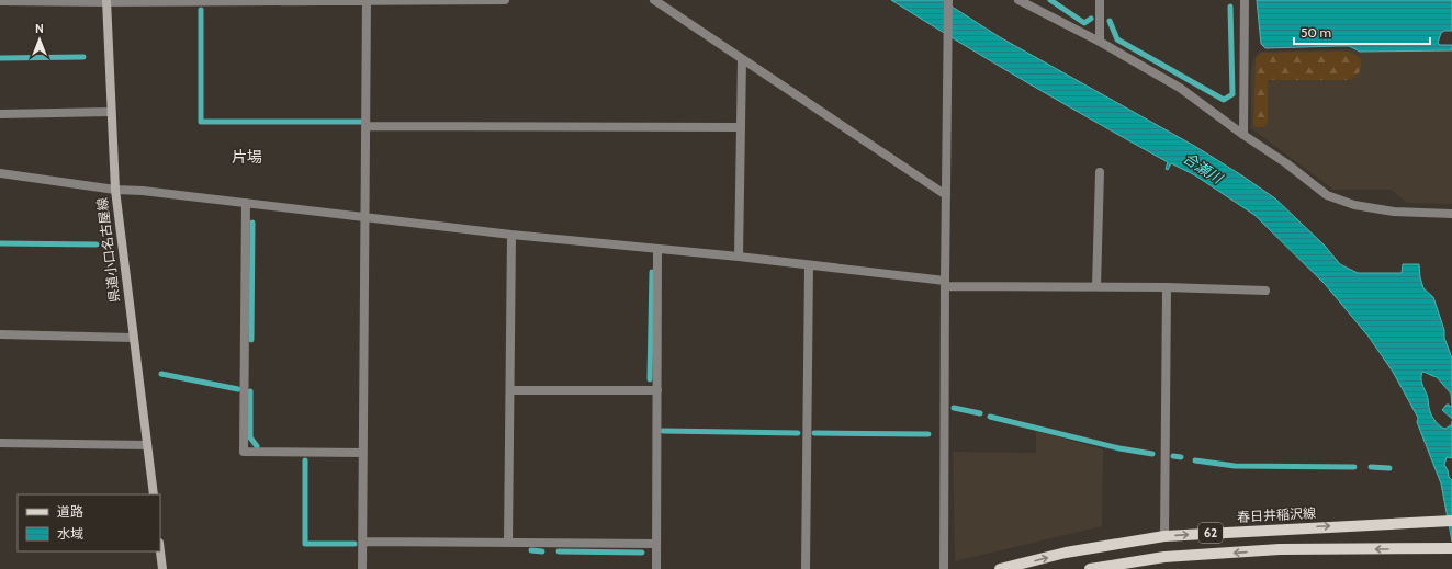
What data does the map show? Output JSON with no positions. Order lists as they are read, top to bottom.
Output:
{
  "streets": {
    "main road": ["県道小口名古屋線", "春日井稲沢線", "62"]
  },
  "districts": ["片場"],
  "water": ["合瀬川"],
  "legend": ["道路", "水域"],
  "scale_bar": "50 m",
  "north": "top"
}
